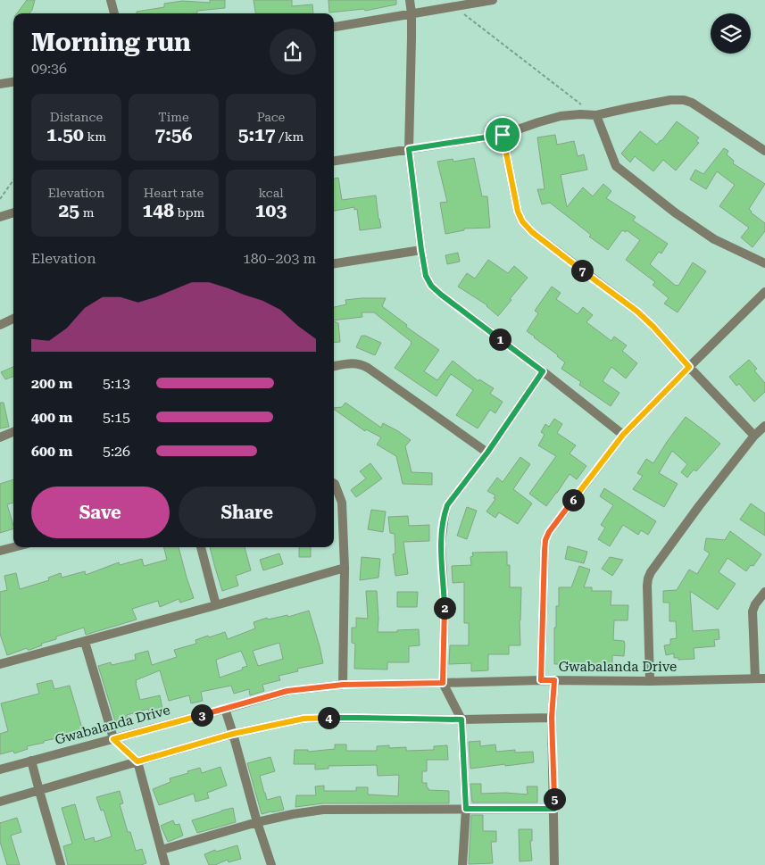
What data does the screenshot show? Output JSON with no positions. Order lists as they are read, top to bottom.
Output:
{
  "streets": {
    "street": ["Gwabalanda Drive"]
  },
  "page": {
    "heading": ["Morning run", "09:36"],
    "stats": [
      ["Distance", "1.50 km"],
      ["Time", "7:56"],
      ["Pace", "5:17 /km"],
      ["Elevation", "25 m"],
      ["Heart rate", "148 bpm"],
      ["kcal", "103"]
    ],
    "chart": ["Elevation", "180–203 m"],
    "pins": [
      "7",
      "1",
      "6",
      "2",
      "3",
      "4",
      "5"
    ],
    "list": [
      {
        "name": "200 m",
        "note": "5:13"
      },
      {
        "name": "400 m",
        "note": "5:15"
      },
      {
        "name": "600 m",
        "note": "5:26"
      }
    ],
    "buttons": ["Save", "Share"]
  }
}
